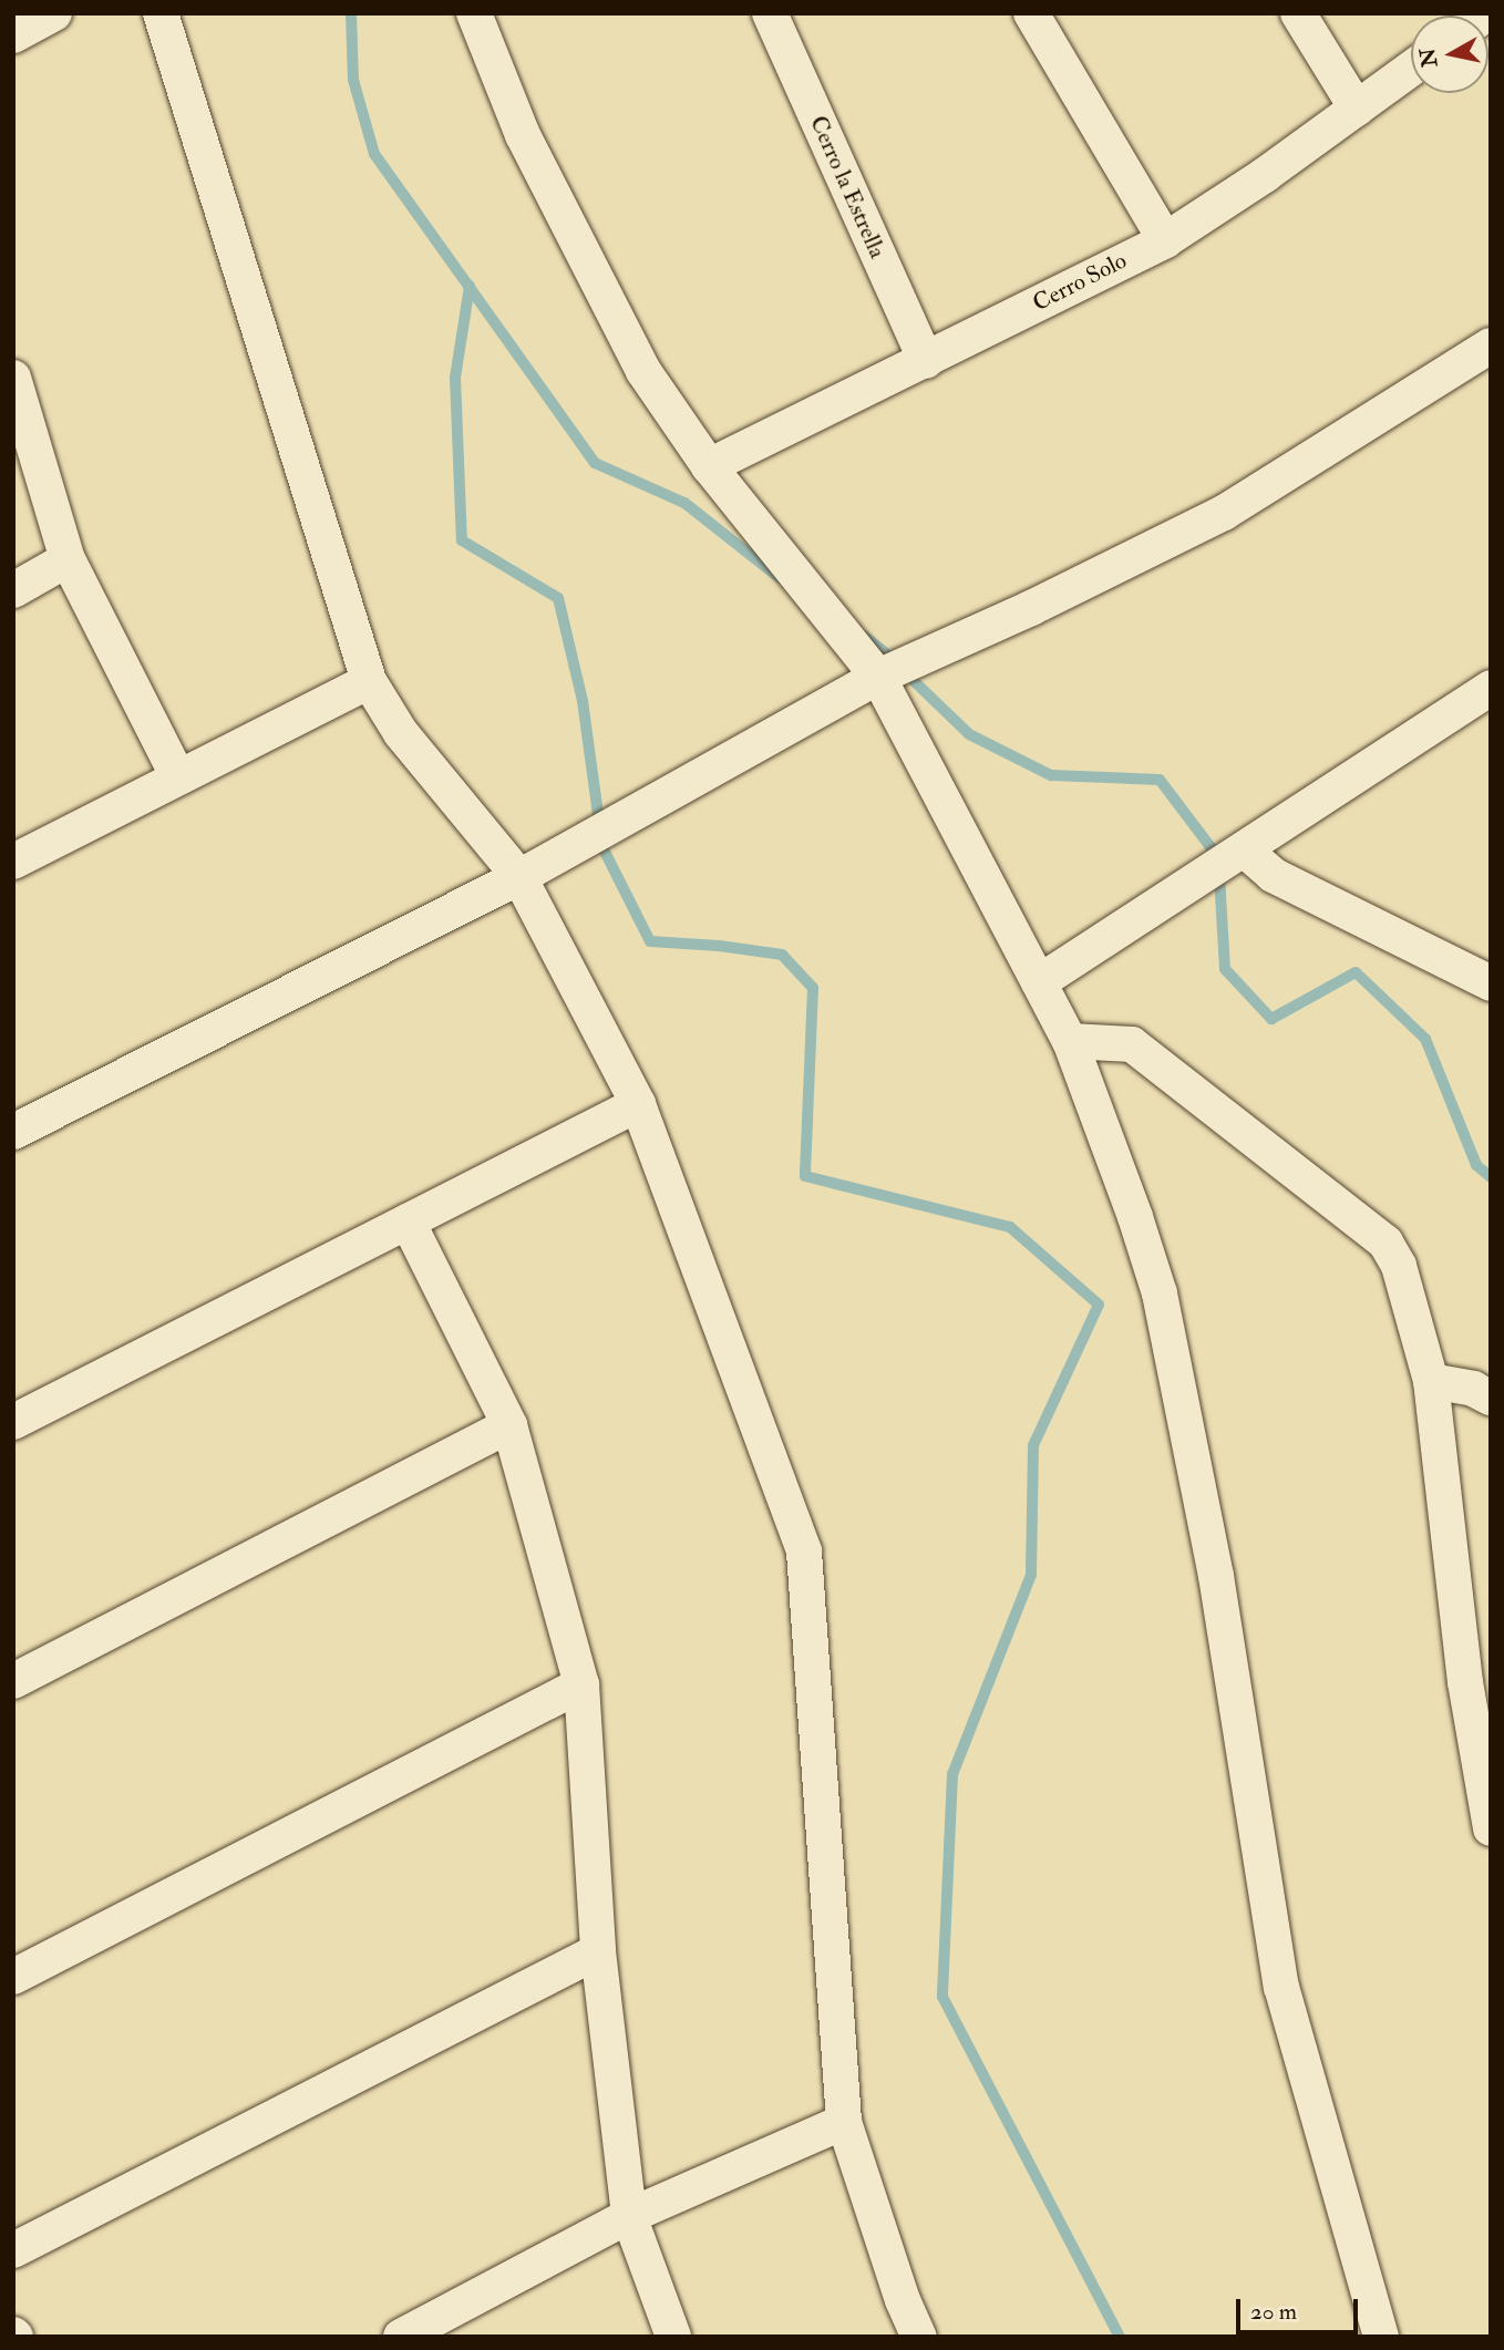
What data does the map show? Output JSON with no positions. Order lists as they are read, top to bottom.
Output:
{
  "streets": {
    "street": ["Cerro la Estrella", "Cerro Solo"]
  },
  "crossings": [
    ["Cerro la Estrella", "Cerro Solo"]
  ],
  "scale_bar": "20 m",
  "north": "left"
}
